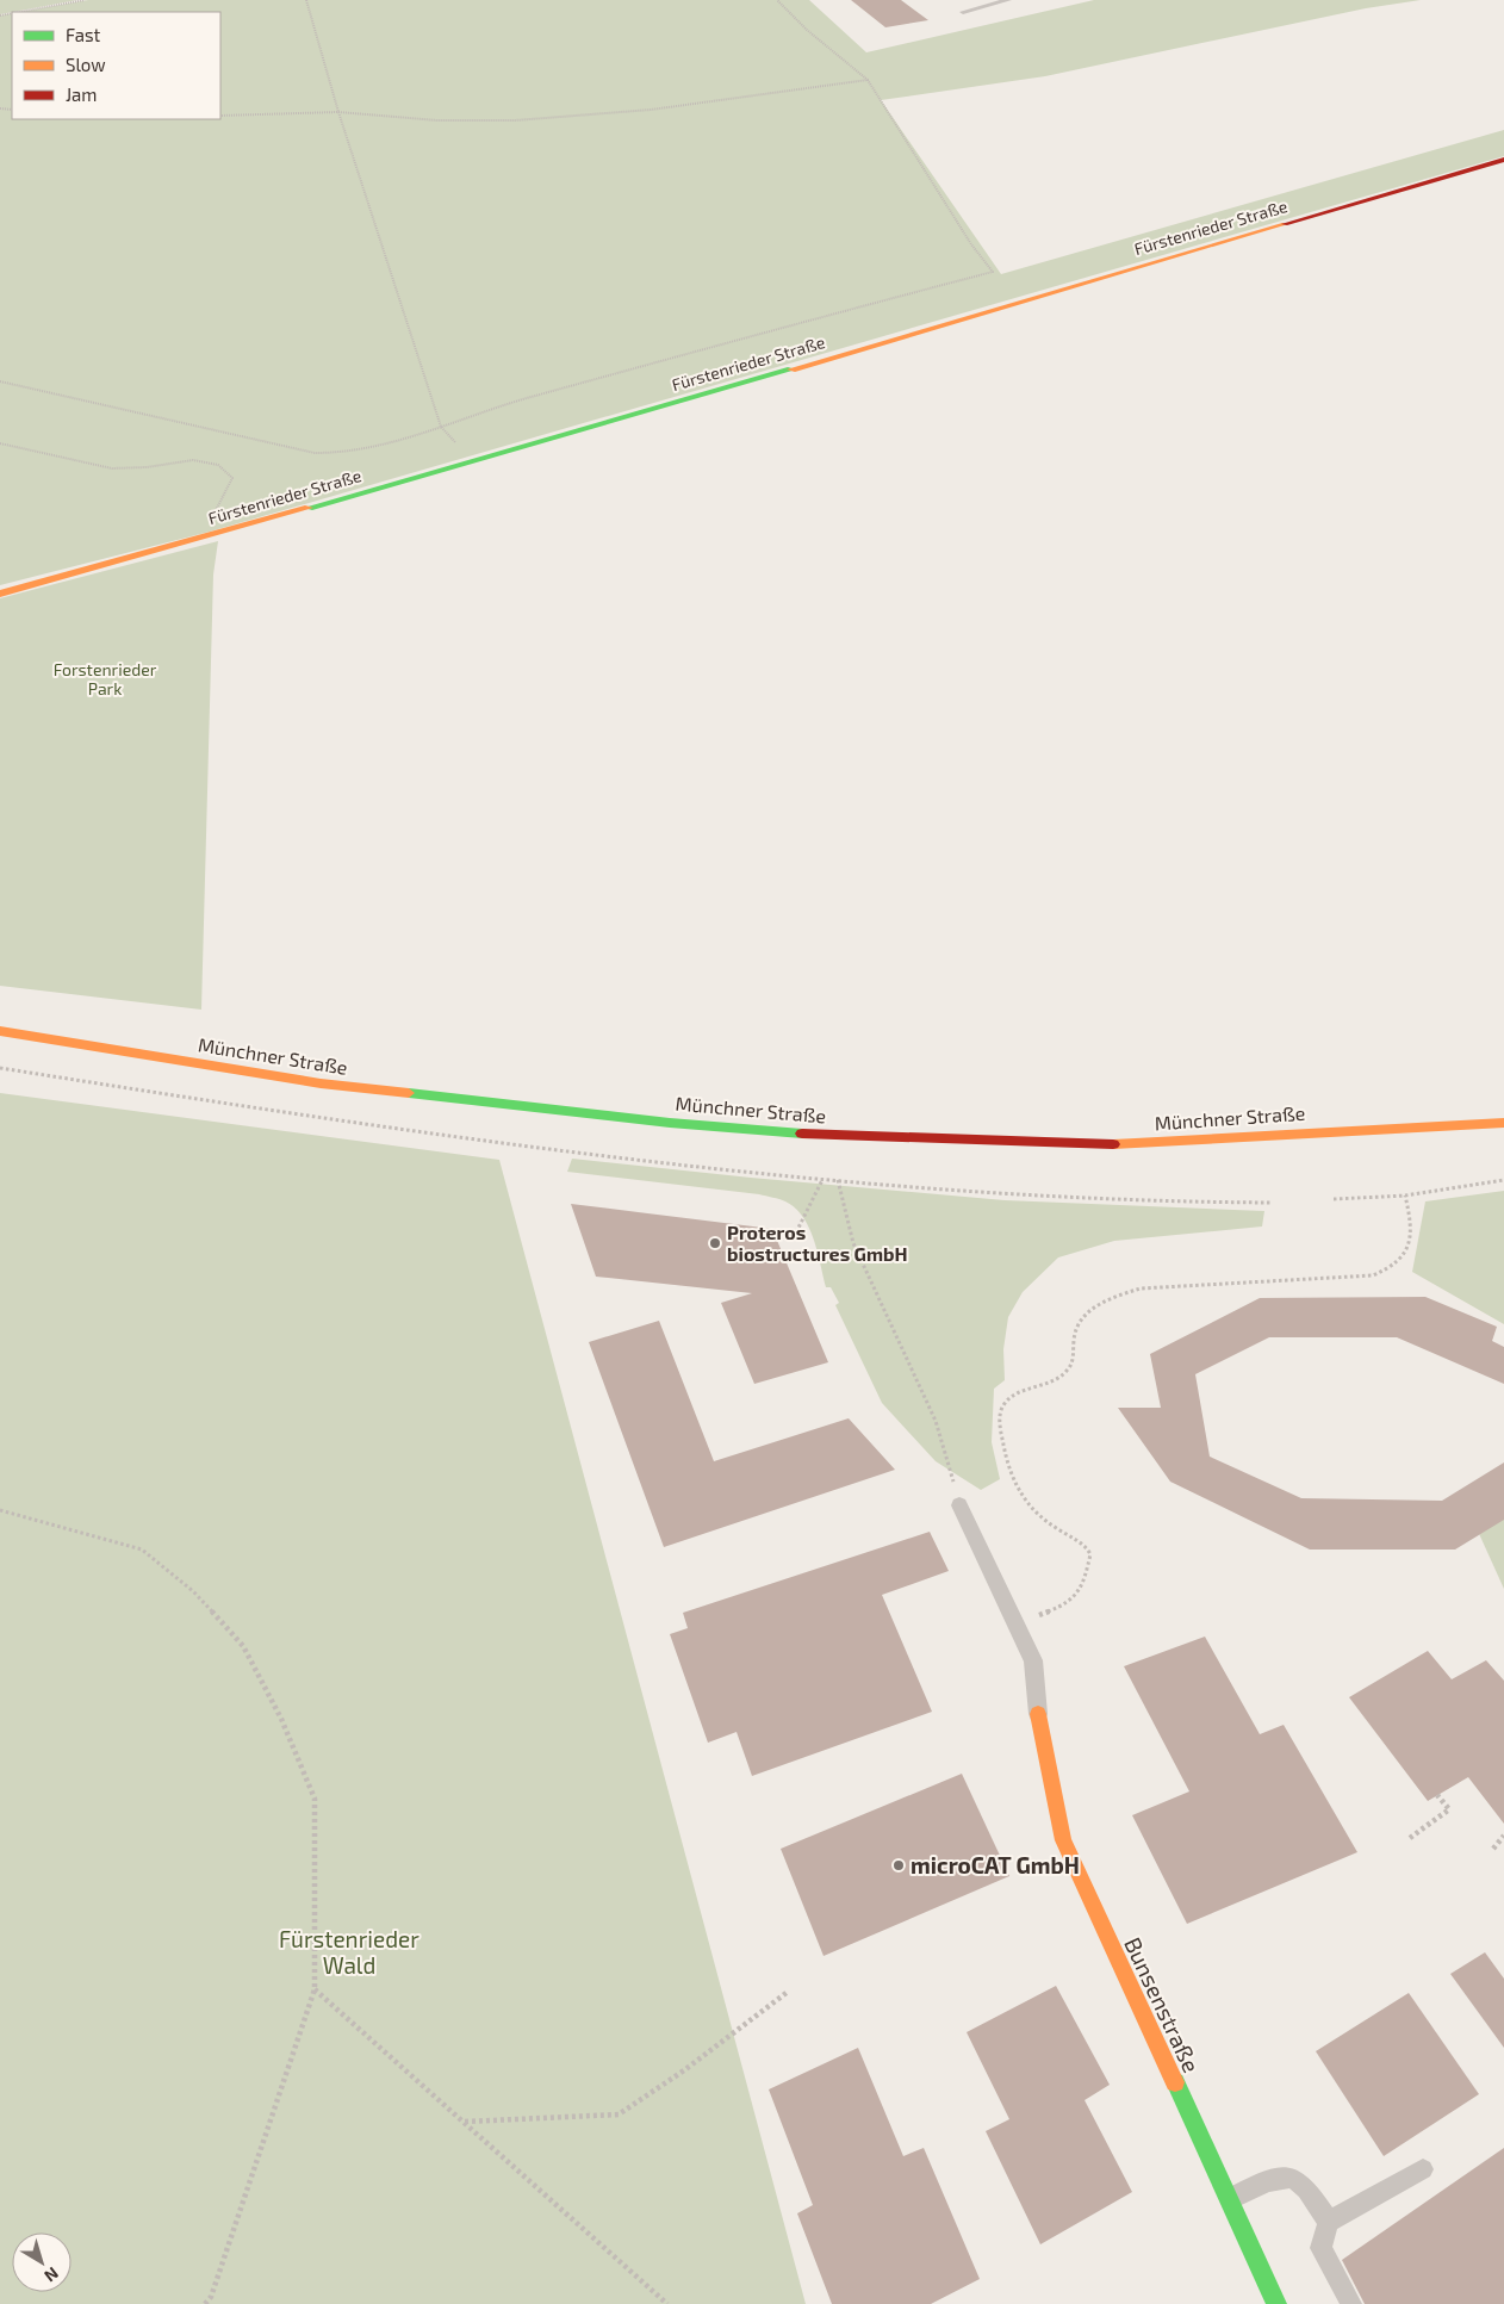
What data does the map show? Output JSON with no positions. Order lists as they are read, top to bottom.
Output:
{
  "streets": {
    "street": ["Fürstenrieder Straße", "Münchner Straße", "Bunsenstraße"]
  },
  "parks": ["Forstenrieder Park", "Fürstenrieder Wald"],
  "places": ["Proteros biostructures GmbH", "microCAT GmbH"],
  "legend": ["Fast", "Slow", "Jam"],
  "north": "bottom right"
}
